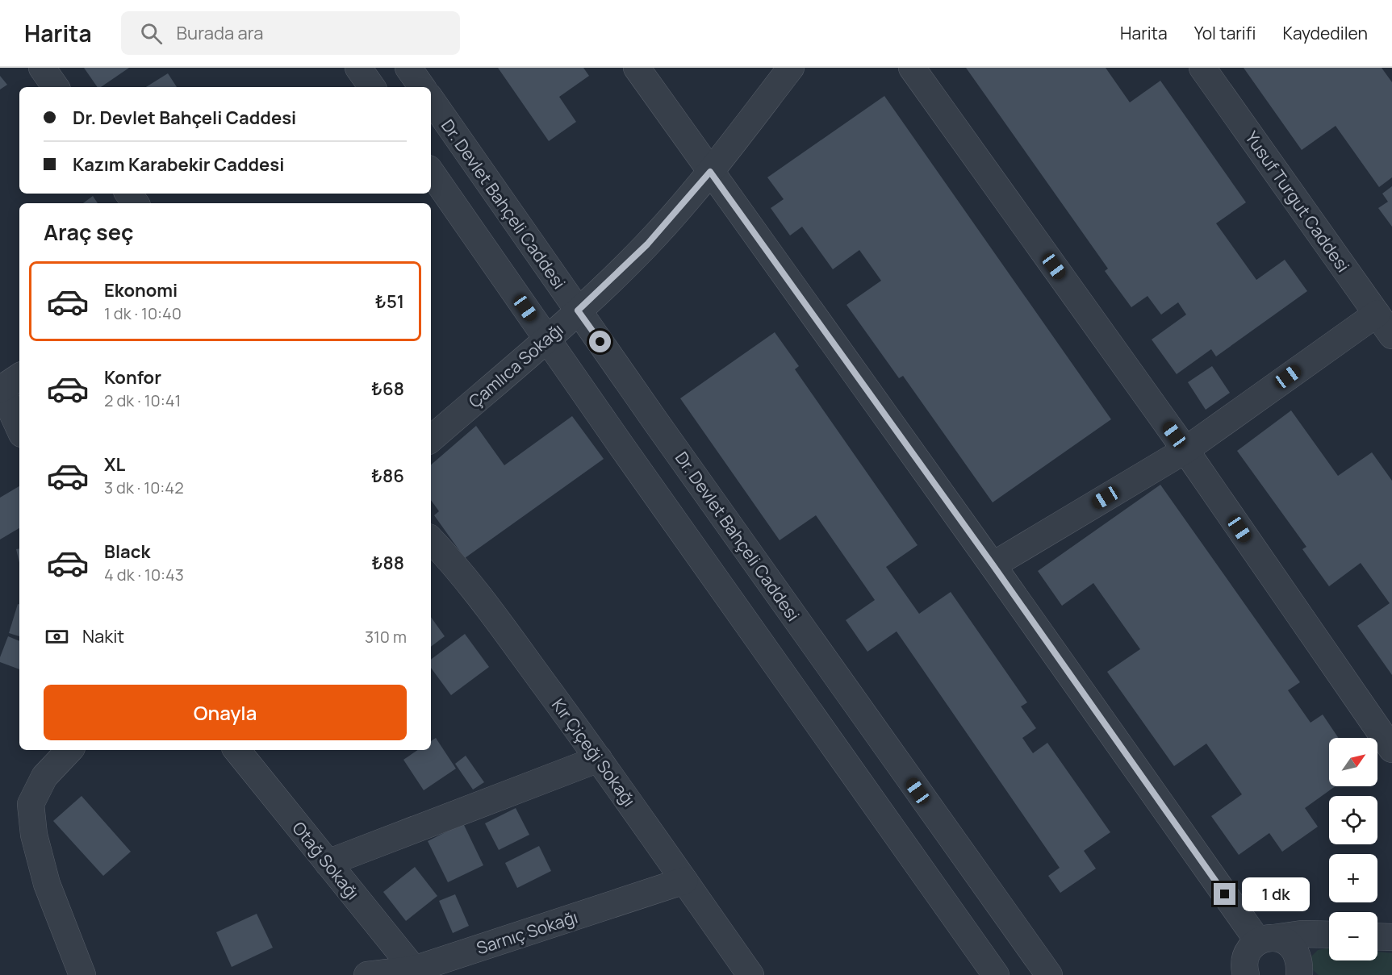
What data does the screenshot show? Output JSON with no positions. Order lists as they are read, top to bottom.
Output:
{
  "streets": {
    "street": [
      "Yusuf Turgut Caddesi",
      "Dr. Devlet Bahçeli Caddesi",
      "Çamlıca Sokağı",
      "Kır Çiçeği Sokağı",
      "Otağ Sokağı",
      "Sarnıç Sokağı"
    ]
  },
  "crossings": [
    ["Dr. Devlet Bahçeli Caddesi", "Çamlıca Sokağı"],
    ["Kır Çiçeği Sokağı", "Sarnıç Sokağı"],
    ["Otağ Sokağı", "Sarnıç Sokağı"]
  ],
  "north": "top right",
  "page": {
    "header": "Harita",
    "search": "Burada ara",
    "nav": ["Harita", "Yol tarifi", "Kaydedilen"],
    "banner": ["Dr. Devlet Bahçeli Caddesi", "Kazım Karabekir Caddesi"],
    "heading": "Araç seç",
    "list": [
      {
        "name": "Ekonomi",
        "note": "1 dk · 10:40",
        "value": "₺51"
      },
      {
        "name": "Konfor",
        "note": "2 dk · 10:41",
        "value": "₺68"
      },
      {
        "name": "XL",
        "note": "3 dk · 10:42",
        "value": "₺86"
      },
      {
        "name": "Black",
        "note": "4 dk · 10:43",
        "value": "₺88"
      }
    ],
    "pay": ["Nakit", "310 m"],
    "buttons": "Onayla",
    "map_buttons": ["+", "−"],
    "bubble": "1 dk"
  }
}
